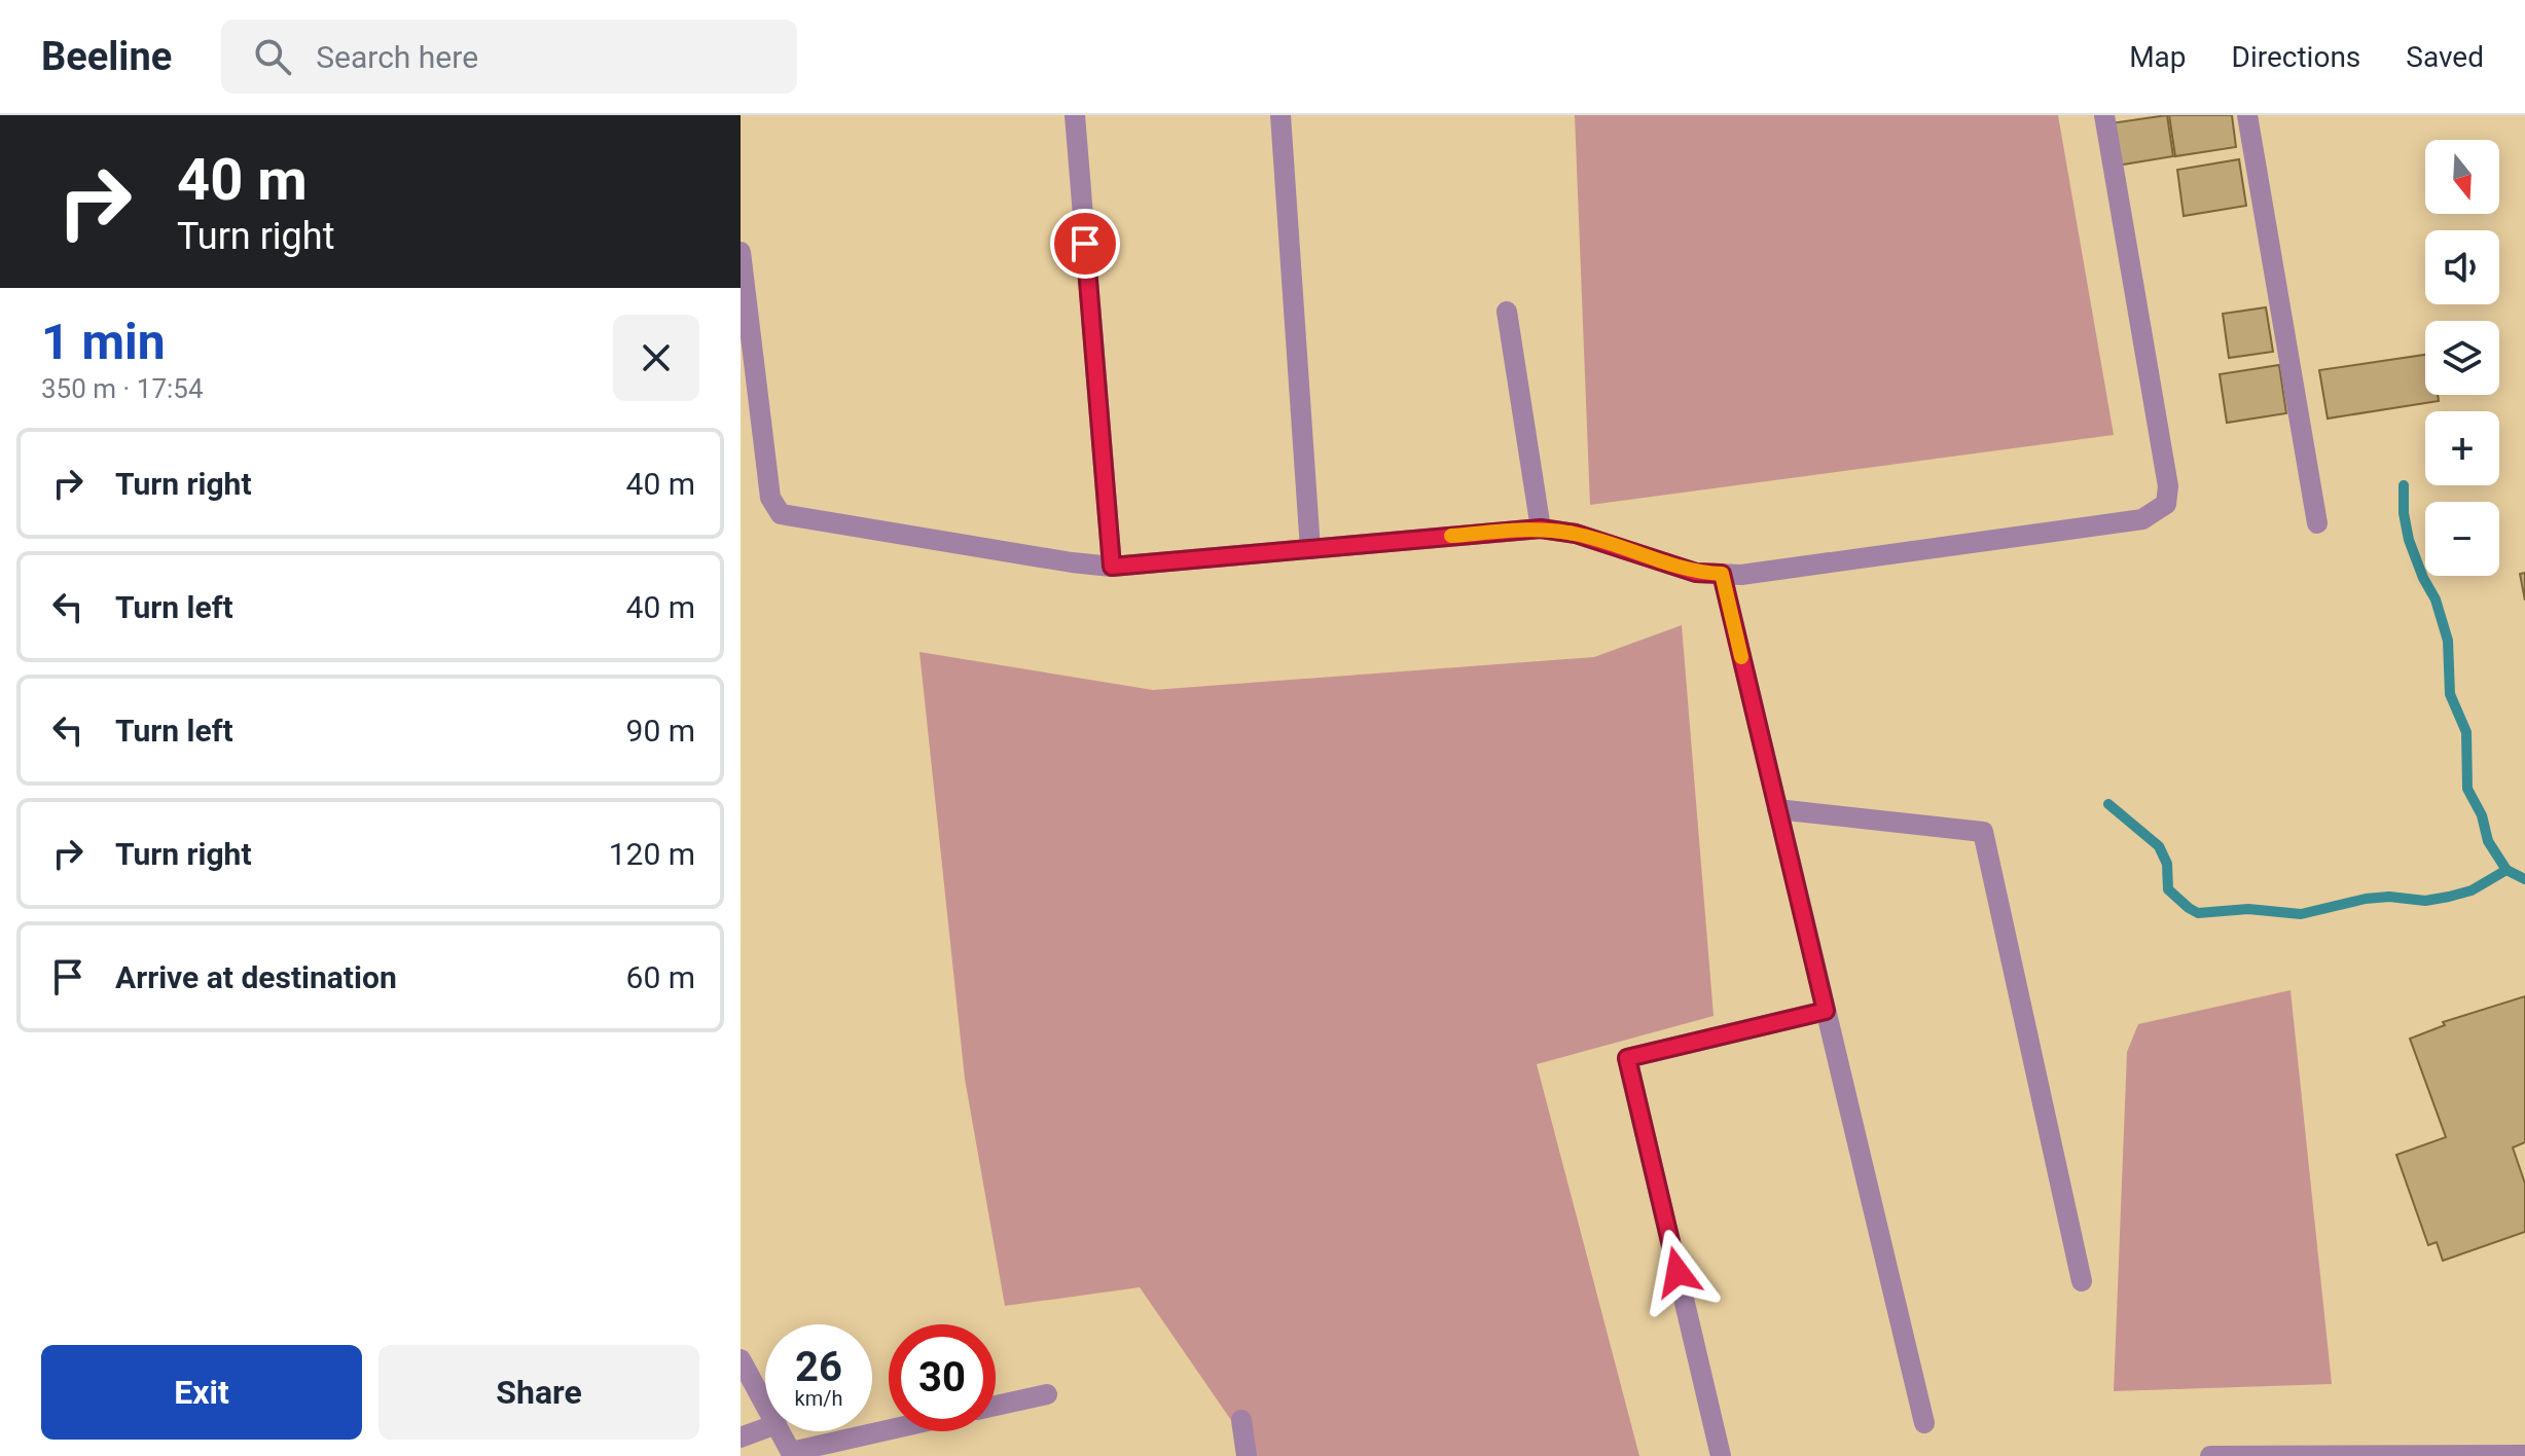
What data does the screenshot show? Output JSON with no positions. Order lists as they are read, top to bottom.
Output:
{
  "north": "bottom",
  "page": {
    "header": "Beeline",
    "search": "Search here",
    "nav": ["Map", "Directions", "Saved"],
    "turn": ["40 m", "Turn right"],
    "map_buttons": ["+", "−"],
    "heading": ["1 min", "350 m · 17:54"],
    "list": [
      {
        "name": "Turn right",
        "value": "40 m"
      },
      {
        "name": "Turn left",
        "value": "40 m"
      },
      {
        "name": "Turn left",
        "value": "90 m"
      },
      {
        "name": "Turn right",
        "value": "120 m"
      },
      {
        "name": "Arrive at destination",
        "value": "60 m"
      }
    ],
    "speed": "26 km/h",
    "limit": "30",
    "buttons": ["Exit", "Share"]
  }
}
